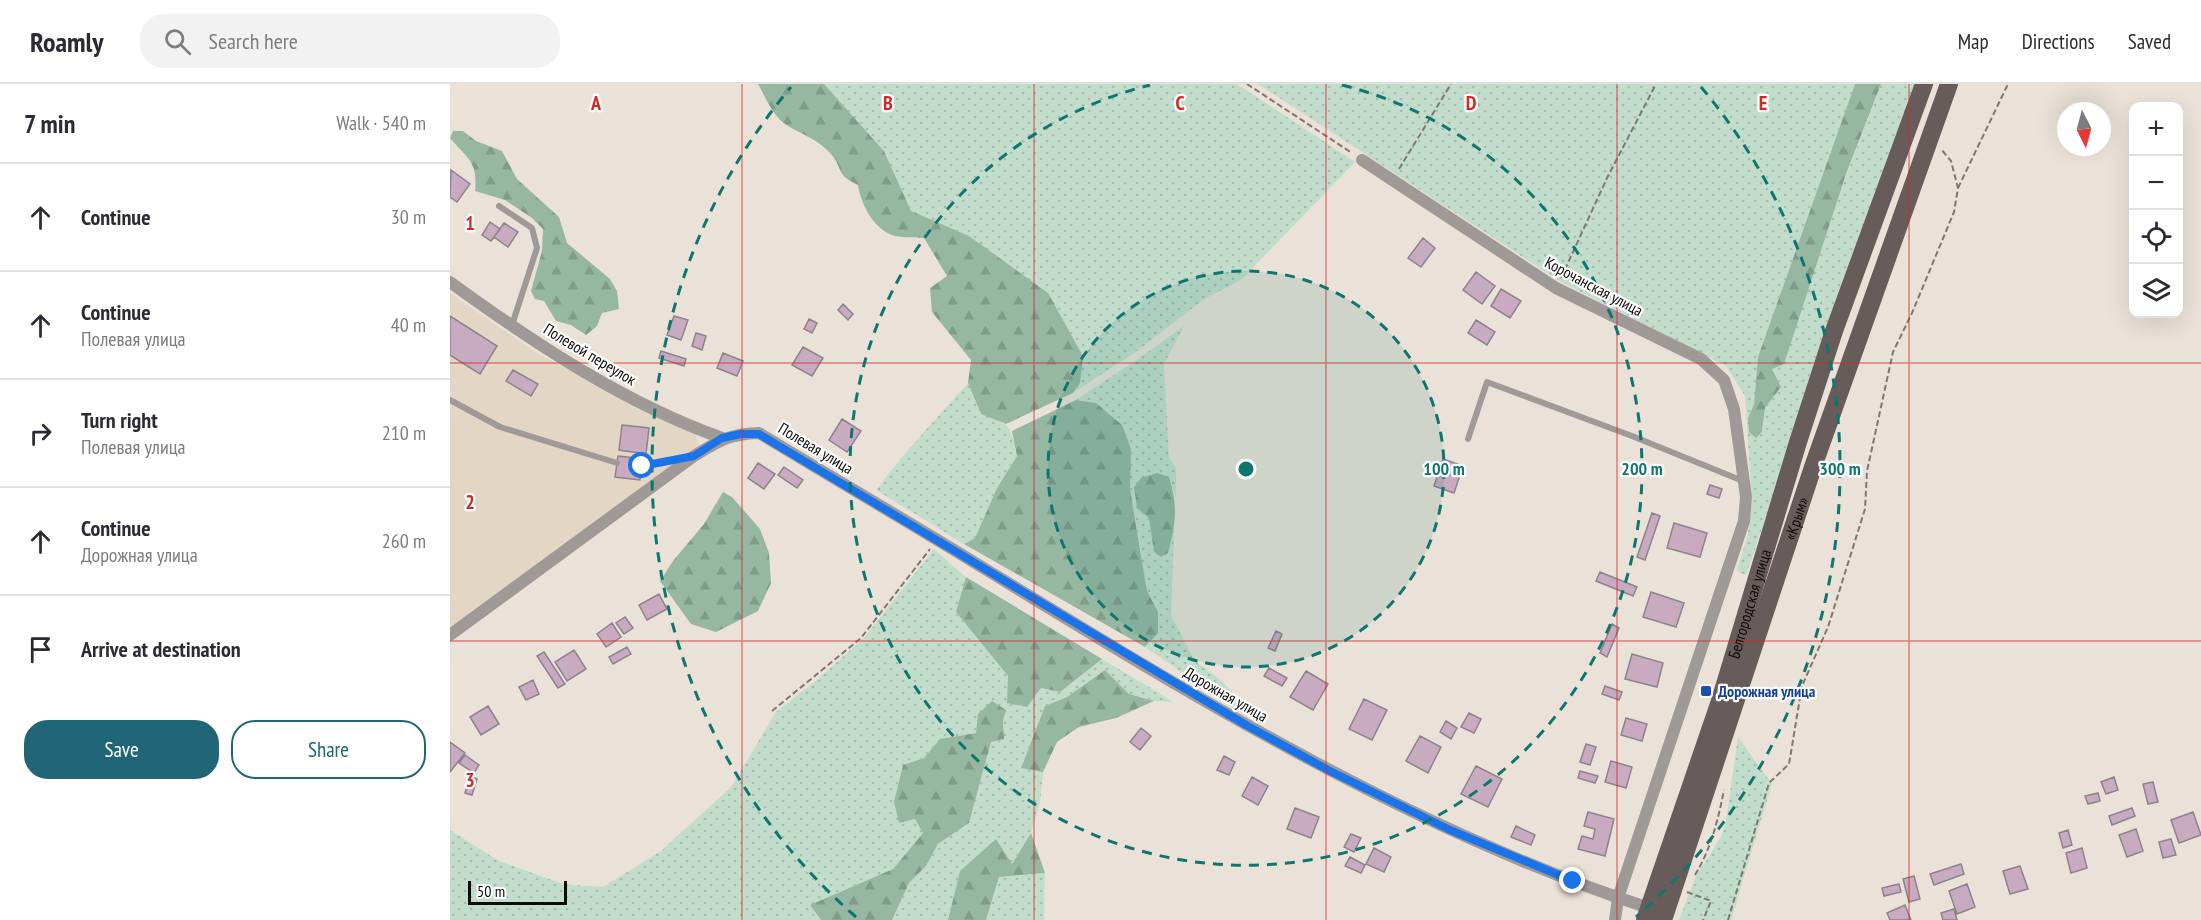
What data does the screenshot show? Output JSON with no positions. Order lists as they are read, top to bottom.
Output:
{
  "streets": {
    "main road": ["«Крым»", "Белгородская улица"],
    "street": [
      "Корочанская улица",
      "Полевой переулок",
      "Полевая улица",
      "Дорожная улица"
    ]
  },
  "crossings": [
    ["Полевой переулок", "Полевая улица"],
    ["Полевая улица", "Дорожная улица"],
    ["«Крым»", "Белгородская улица"],
    ["«Крым»", "Дорожная улица"],
    ["Белгородская улица", "Дорожная улица"]
  ],
  "places": {
    "transit": ["Дорожная улица"]
  },
  "scale_bar": "50 m",
  "north": "bottom",
  "page": {
    "header": "Roamly",
    "search": "Search here",
    "nav": ["Map", "Directions", "Saved"],
    "heading": ["7 min", "Walk · 540 m"],
    "map_buttons": ["+", "−"],
    "list": [
      ["Continue", "30 m"],
      ["Continue", "Полевая улица", "40 m"],
      ["Turn right", "Полевая улица", "210 m"],
      ["Continue", "Дорожная улица", "260 m"],
      "Arrive at destination"
    ],
    "buttons": ["Save", "Share"],
    "scale": "50 m"
  },
  "grid": {
    "columns": [
      "A",
      "B",
      "C",
      "D",
      "E"
    ],
    "rows": ["1", "2", "3"]
  },
  "rings": ["100 m", "200 m", "300 m"]
}
